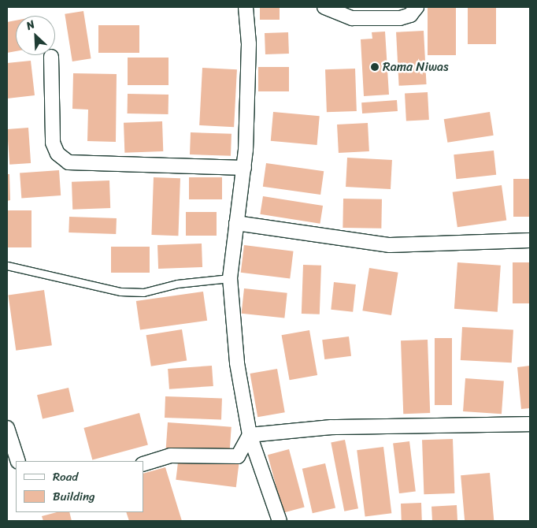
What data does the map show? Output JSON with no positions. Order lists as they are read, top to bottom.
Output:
{
  "places": ["Rama Niwas"],
  "legend": ["Road", "Building"],
  "north": "top left"
}
